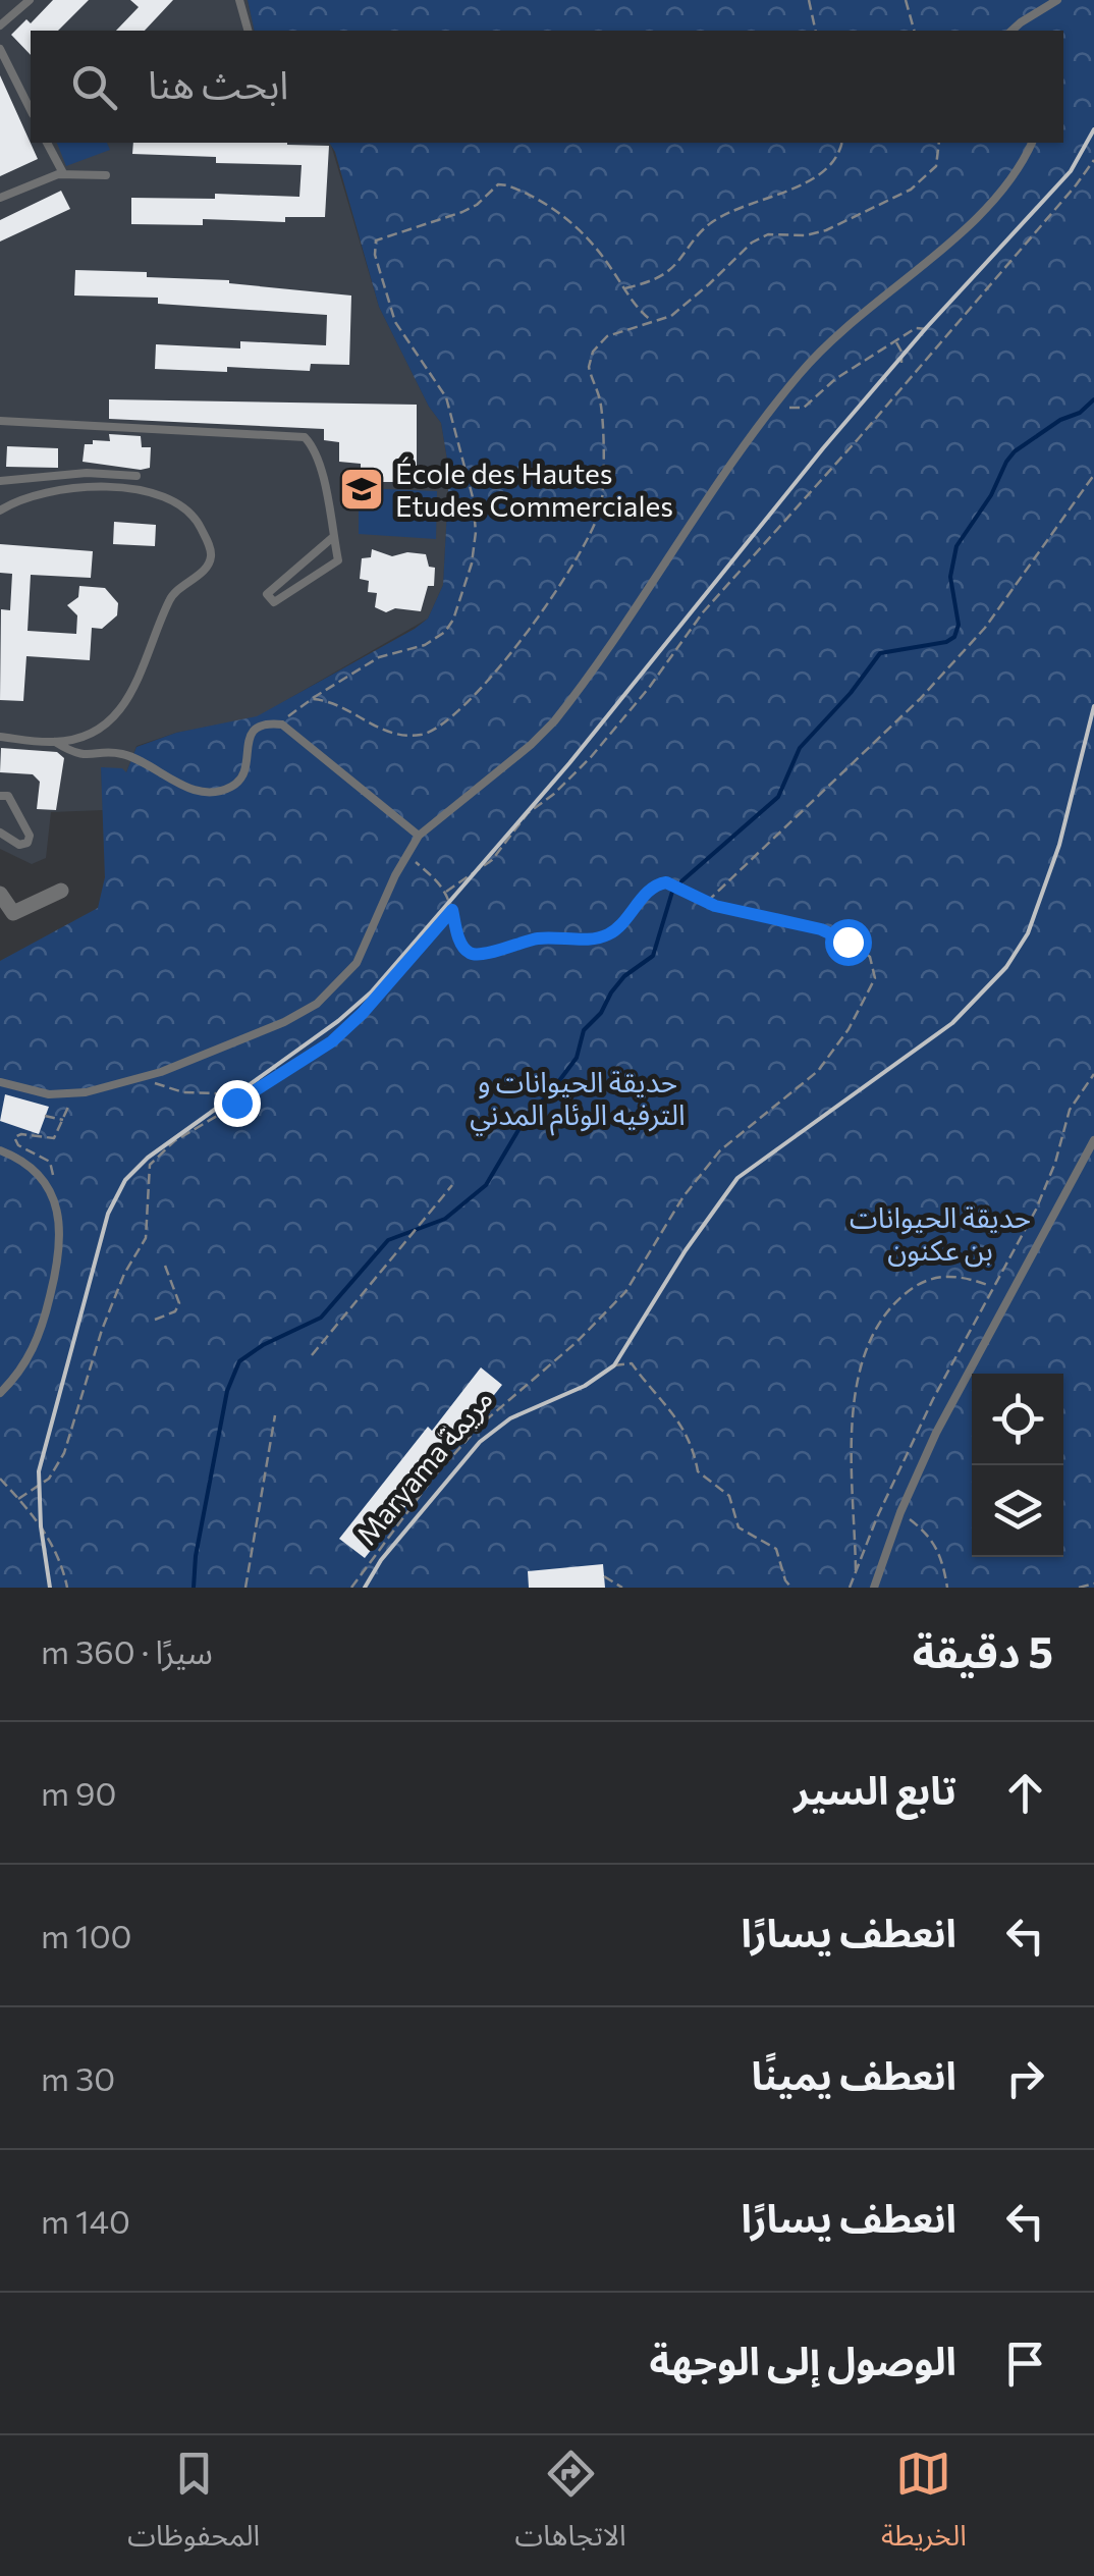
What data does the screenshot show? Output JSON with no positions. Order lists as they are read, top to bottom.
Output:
{
  "streets": {
    "path": ["Maryama مريمة"]
  },
  "parks": ["حديقة الحيوانات و الترفيه الوئام المدني", "حديقة الحيوانات بن عكنون"],
  "places": {
    "school or university": ["École des Hautes Etudes Commerciales"]
  },
  "page": {
    "search": "ابحث هنا",
    "heading": ["5 دقيقة", "سيرًا · 360 m"],
    "list": [
      ["تابع السير", "90 m"],
      ["انعطف يسارًا", "100 m"],
      ["انعطف يمينًا", "30 m"],
      ["انعطف يسارًا", "140 m"],
      "الوصول إلى الوجهة"
    ],
    "nav": ["الخريطة", "الاتجاهات", "المحفوظات"]
  }
}
